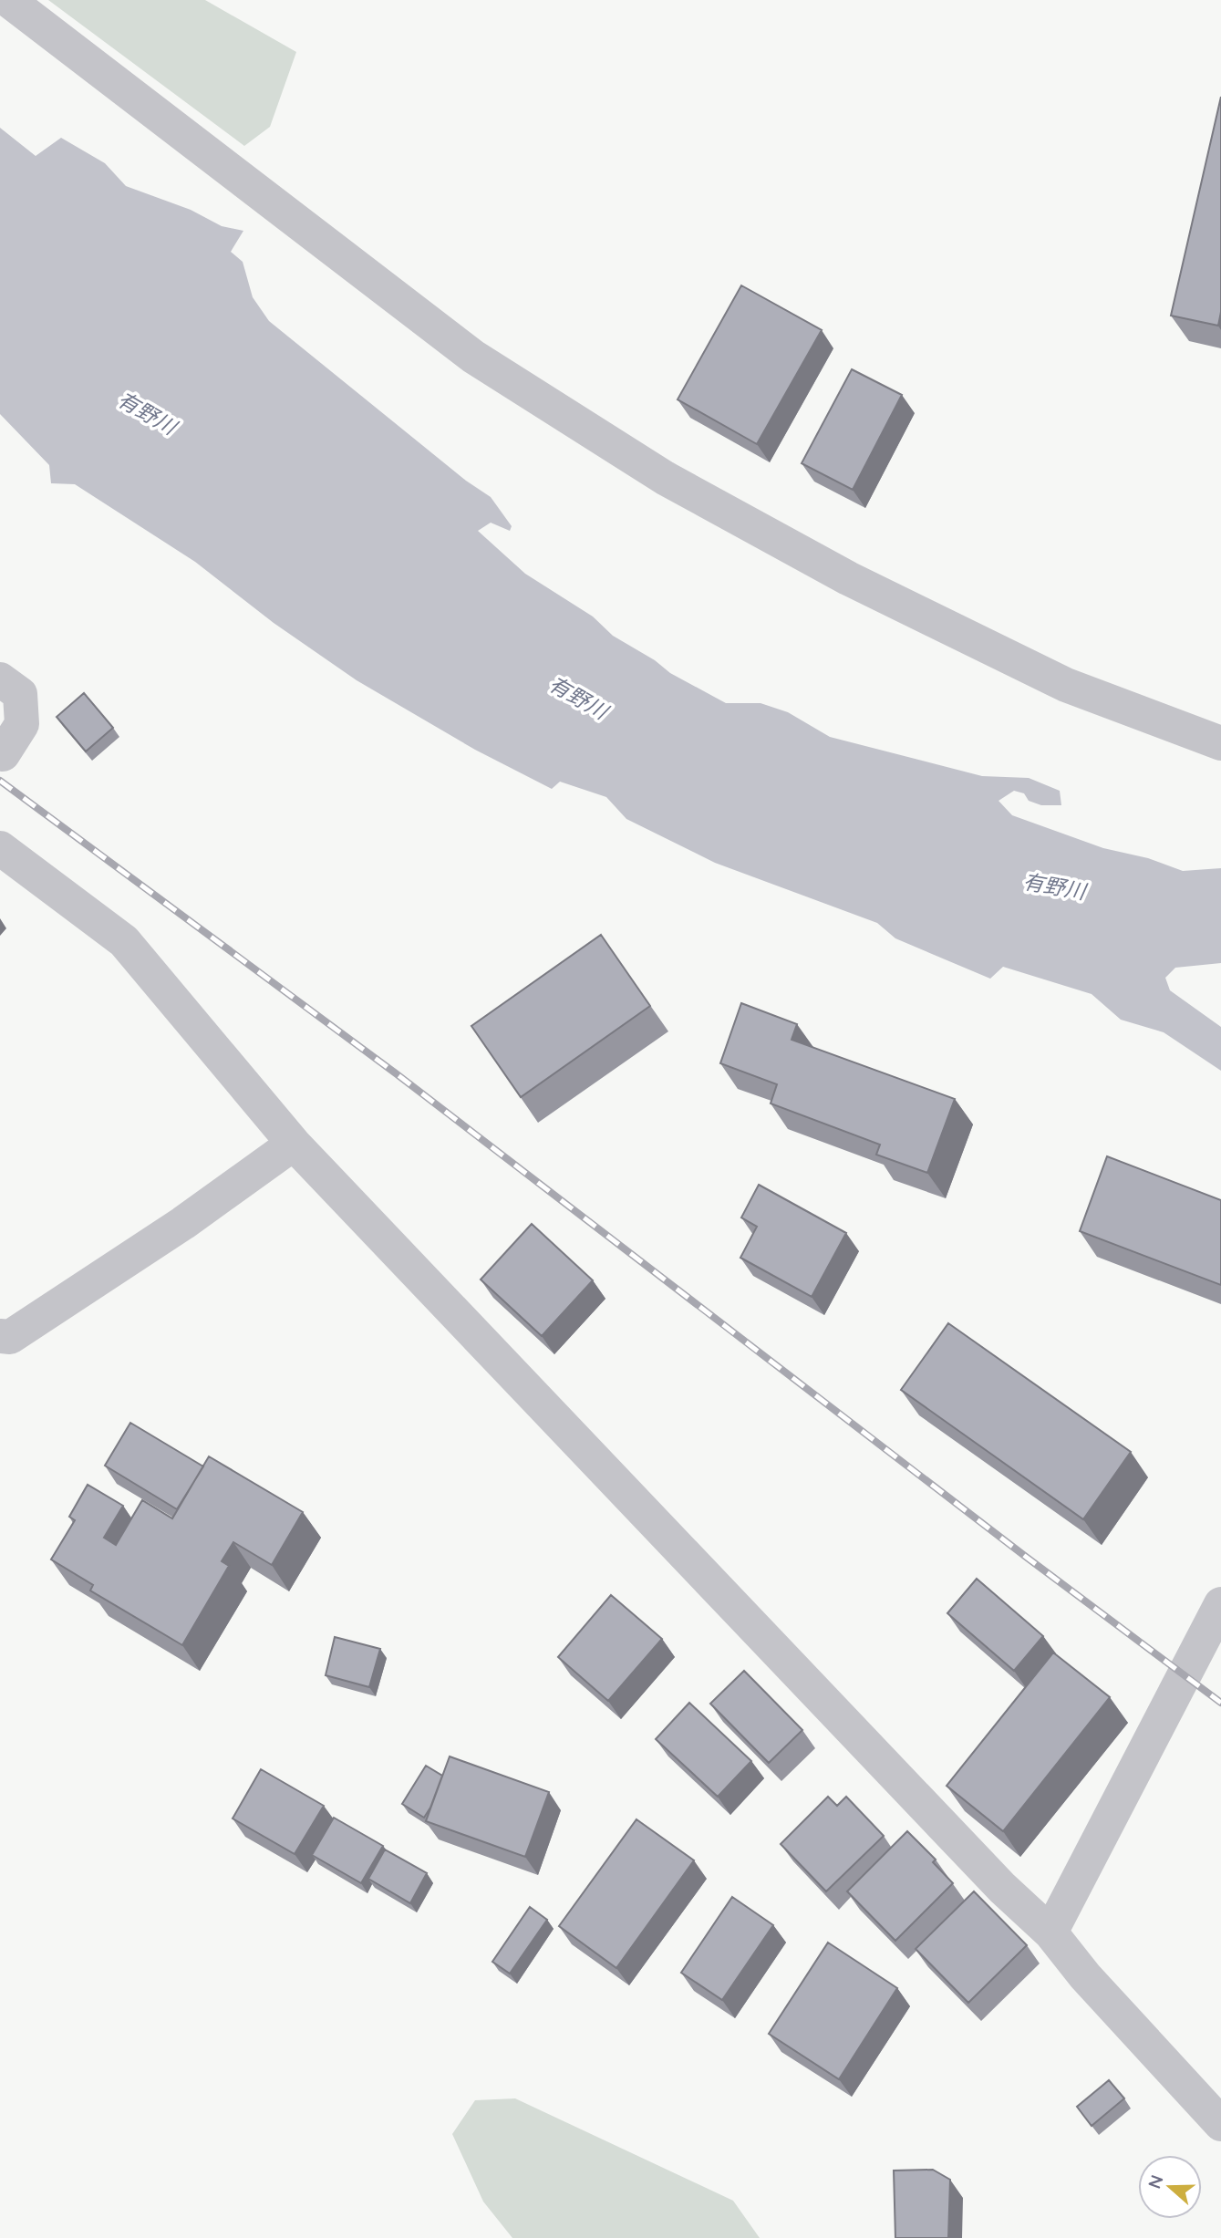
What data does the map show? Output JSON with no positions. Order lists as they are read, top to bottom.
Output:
{
  "water": ["有野川"],
  "north": "left"
}
